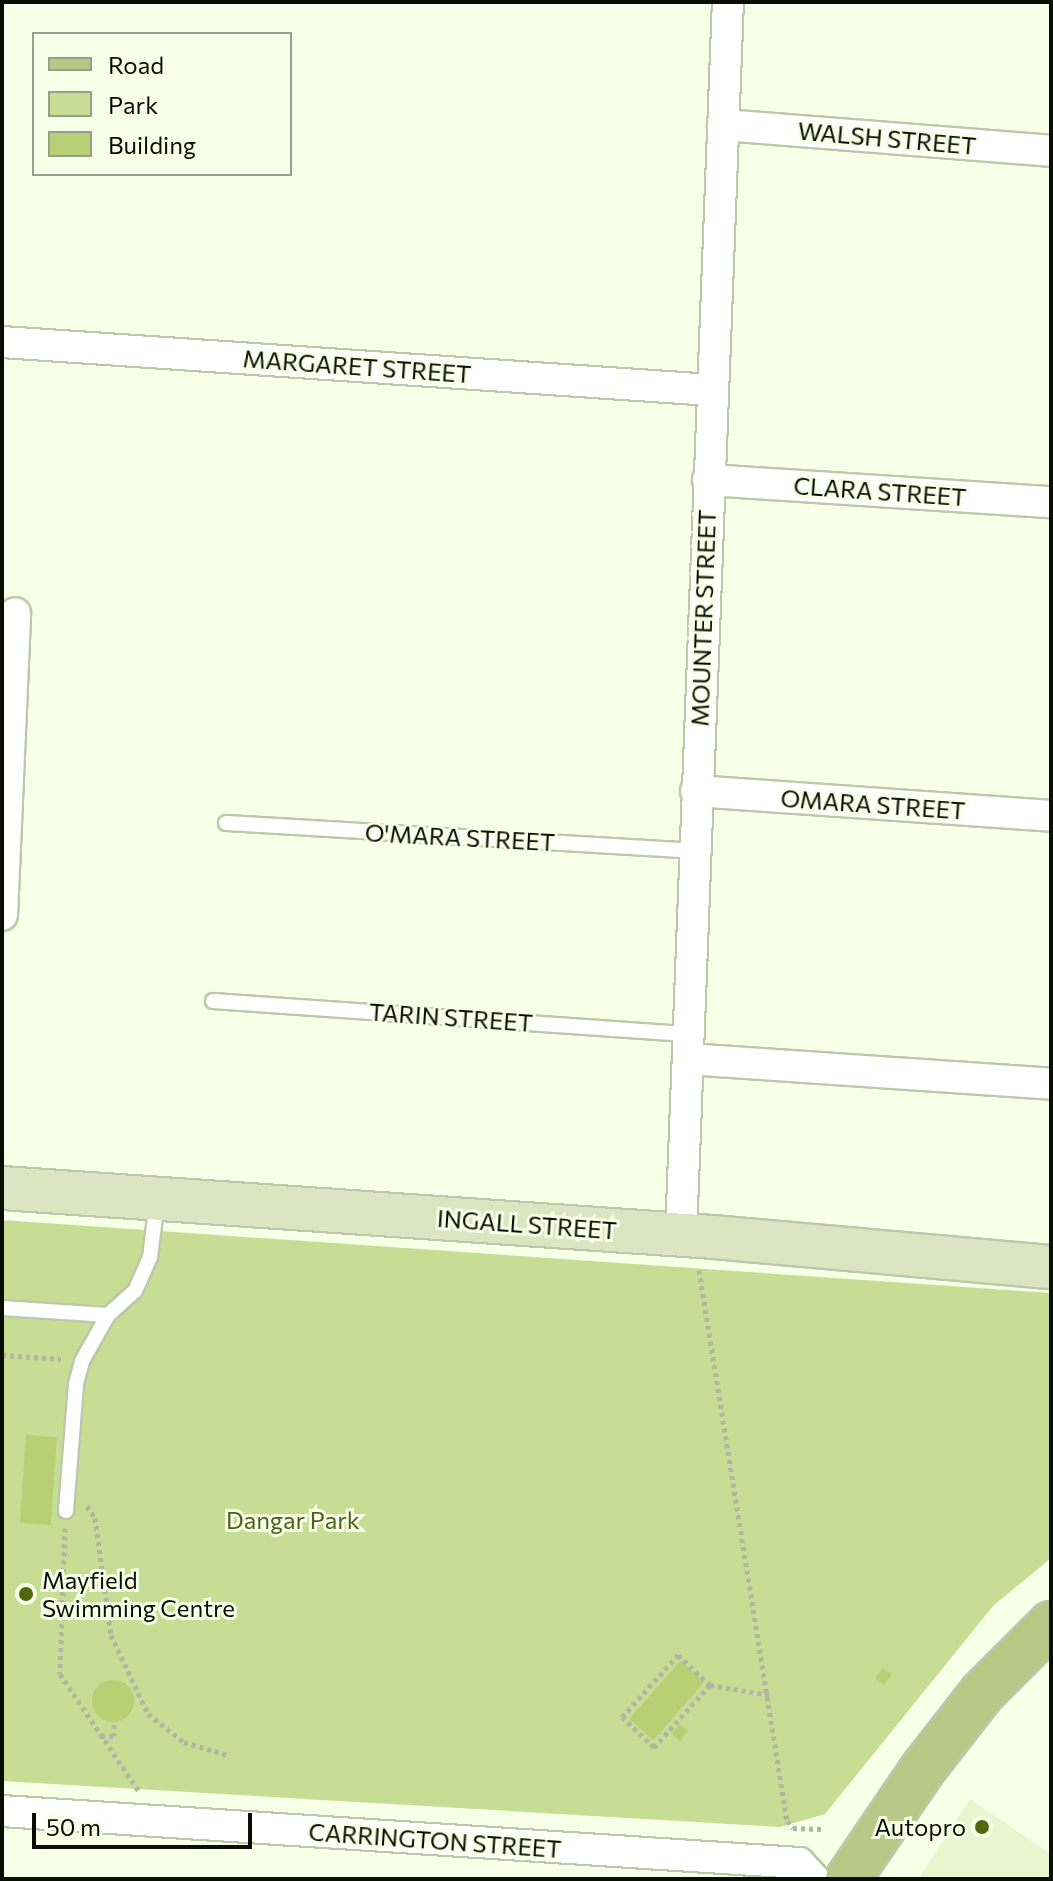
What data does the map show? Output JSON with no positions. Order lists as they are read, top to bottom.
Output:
{
  "streets": {
    "main road": ["INGALL STREET"],
    "street": [
      "WALSH STREET",
      "MARGARET STREET",
      "CLARA STREET",
      "MOUNTER STREET",
      "OMARA STREET",
      "TARIN STREET",
      "CARRINGTON STREET"
    ],
    "lane": ["O'MARA STREET"]
  },
  "crossings": [
    ["WALSH STREET", "MOUNTER STREET"],
    ["MARGARET STREET", "MOUNTER STREET"],
    ["CLARA STREET", "MOUNTER STREET"],
    ["MOUNTER STREET", "OMARA STREET"],
    ["MOUNTER STREET", "O'MARA STREET"],
    ["MOUNTER STREET", "TARIN STREET"],
    ["MOUNTER STREET", "INGALL STREET"]
  ],
  "parks": ["Dangar Park"],
  "places": ["Mayfield Swimming Centre", "Autopro"],
  "legend": ["Road", "Park", "Building"],
  "scale_bar": "50 m"
}
